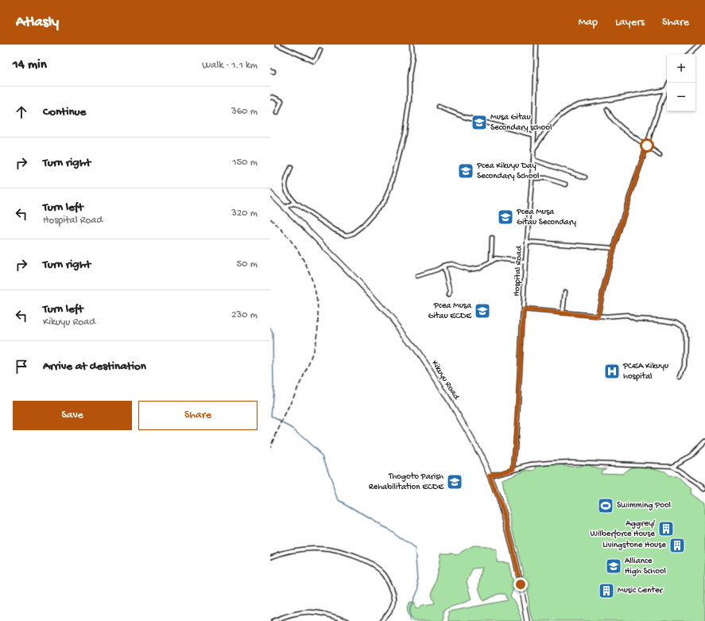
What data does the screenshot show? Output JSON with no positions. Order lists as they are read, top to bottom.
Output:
{
  "streets": {
    "main road": ["Kikuyu Road"],
    "street": ["Hospital Road"]
  },
  "places": {
    "school or university": [
      "Musa Gitau Secondary school",
      "Pcea Kikuyu Day Secondary School",
      "Pcea Musa Gitau Secondary",
      "Pcea Musa Gitau ECDE",
      "Thogoto Parish Rehabilitation ECDE",
      "Alliance High School"
    ],
    "hospital": ["PCEA Kikuyu hospital"],
    "sports": ["Swimming Pool"],
    "building": ["Aggrey/ Wilberforce House", "Livingstone House", "Music Center"]
  },
  "page": {
    "header": "Atlasly",
    "nav": ["Map", "Layers", "Share"],
    "heading": ["14 min", "Walk · 1.1 km"],
    "map_buttons": ["+", "−"],
    "list": [
      ["Continue", "360 m"],
      ["Turn right", "150 m"],
      ["Turn left", "Hospital Road", "320 m"],
      ["Turn right", "50 m"],
      ["Turn left", "Kikuyu Road", "230 m"],
      "Arrive at destination"
    ],
    "buttons": ["Save", "Share"]
  }
}
